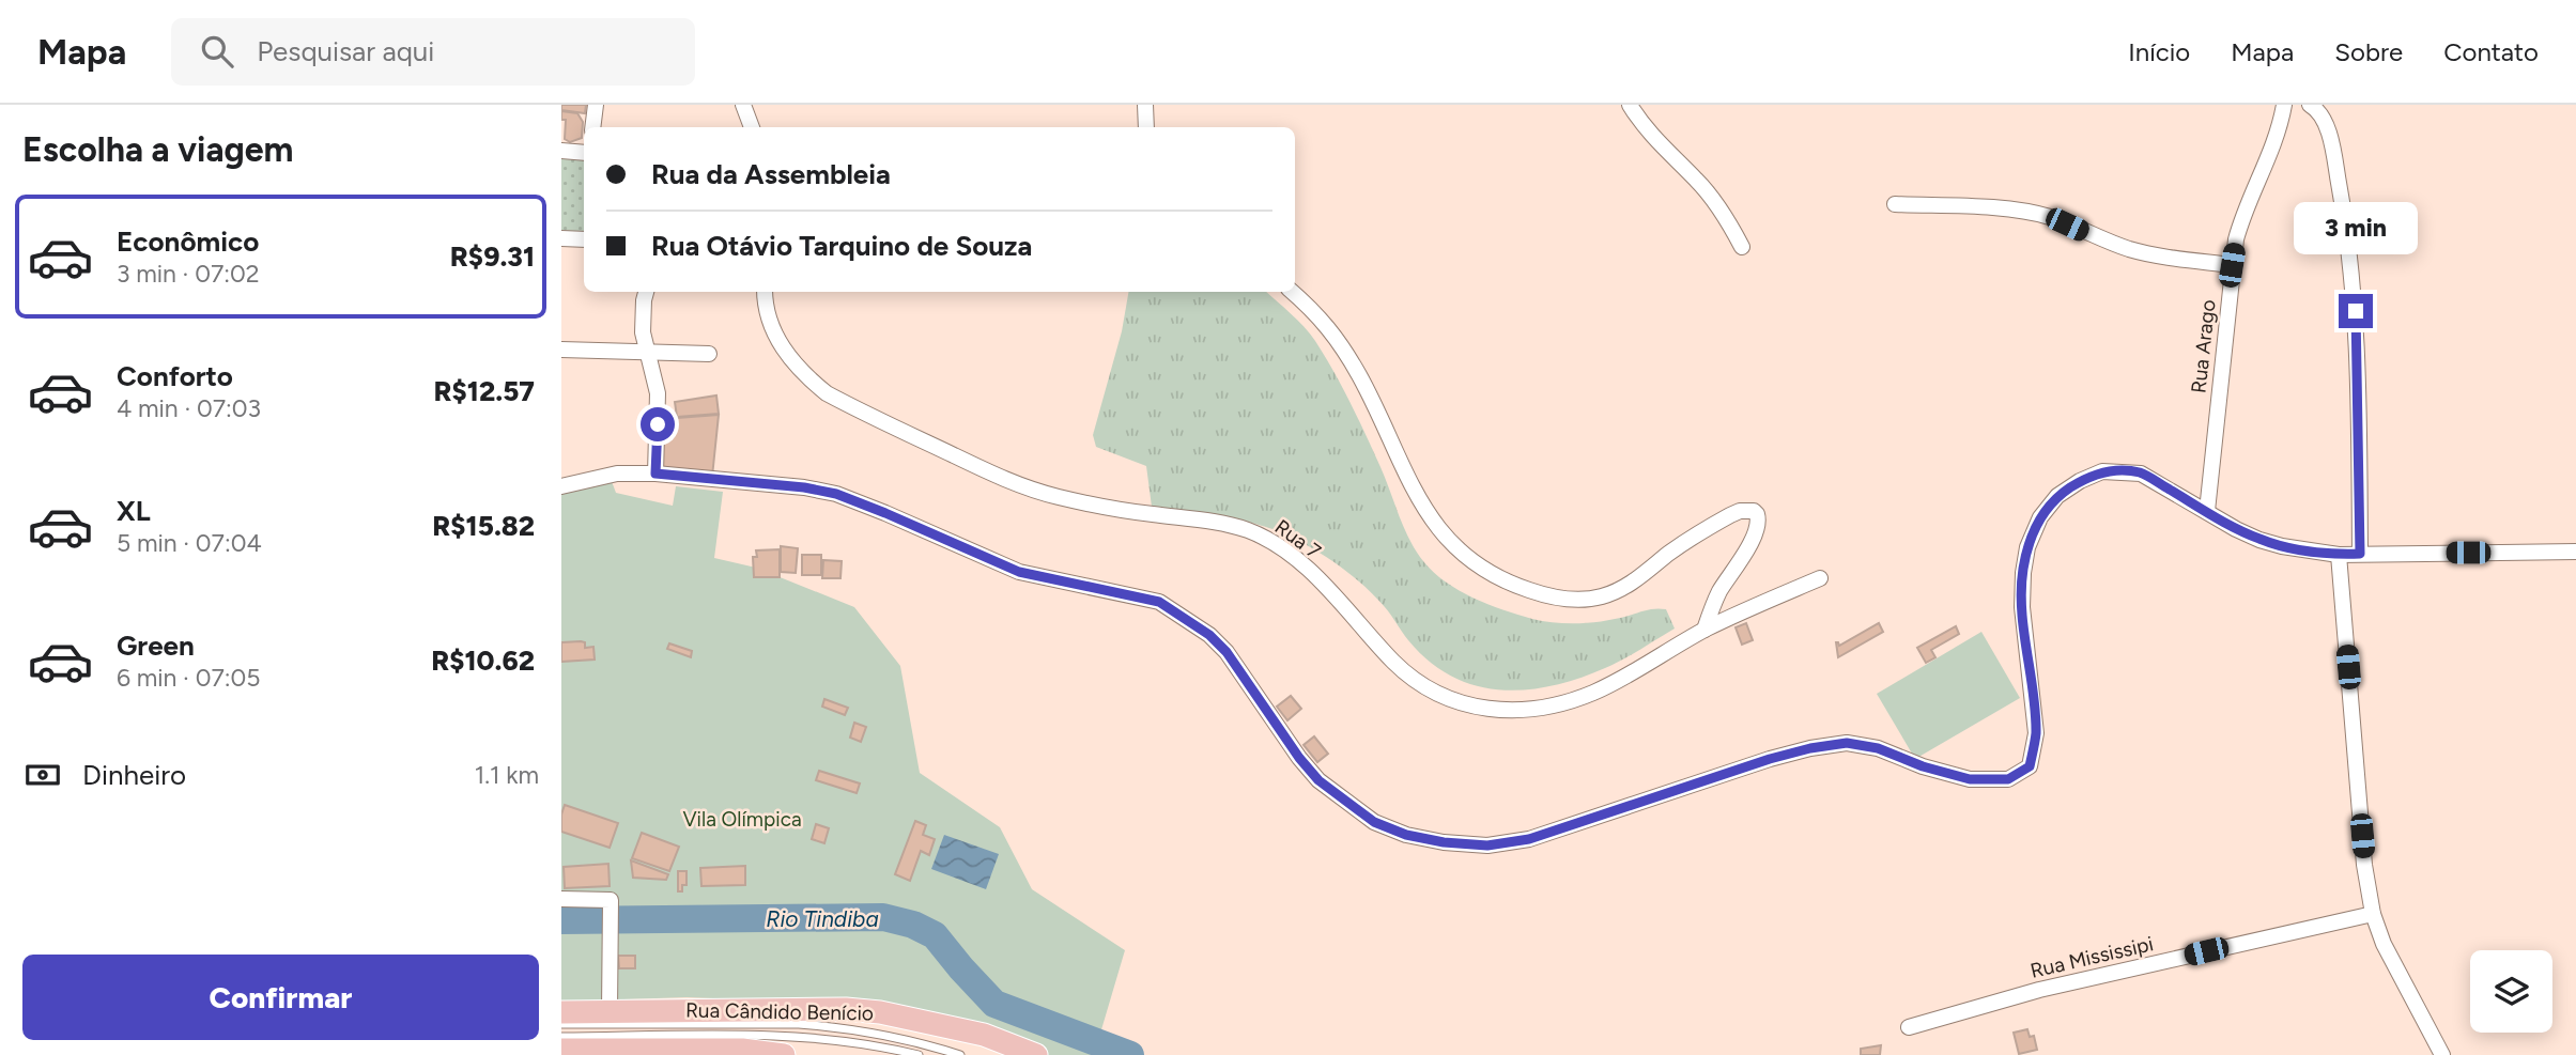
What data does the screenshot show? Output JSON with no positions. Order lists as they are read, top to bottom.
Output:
{
  "streets": {
    "main road": ["Rua Cândido Benício"],
    "street": ["Rua Arago", "Rua 7", "Rua Mississipi"]
  },
  "water": ["Rio Tindiba"],
  "parks": ["Vila Olímpica"],
  "page": {
    "header": "Mapa",
    "search": "Pesquisar aqui",
    "nav": [
      "Início",
      "Mapa",
      "Sobre",
      "Contato"
    ],
    "heading": "Escolha a viagem",
    "banner": ["Rua da Assembleia", "Rua Otávio Tarquino de Souza"],
    "list": [
      {
        "name": "Econômico",
        "note": "3 min · 07:02",
        "value": "R$9.31"
      },
      {
        "name": "Conforto",
        "note": "4 min · 07:03",
        "value": "R$12.57"
      },
      {
        "name": "XL",
        "note": "5 min · 07:04",
        "value": "R$15.82"
      },
      {
        "name": "Green",
        "note": "6 min · 07:05",
        "value": "R$10.62"
      }
    ],
    "bubble": "3 min",
    "pay": ["Dinheiro", "1.1 km"],
    "buttons": "Confirmar"
  }
}
